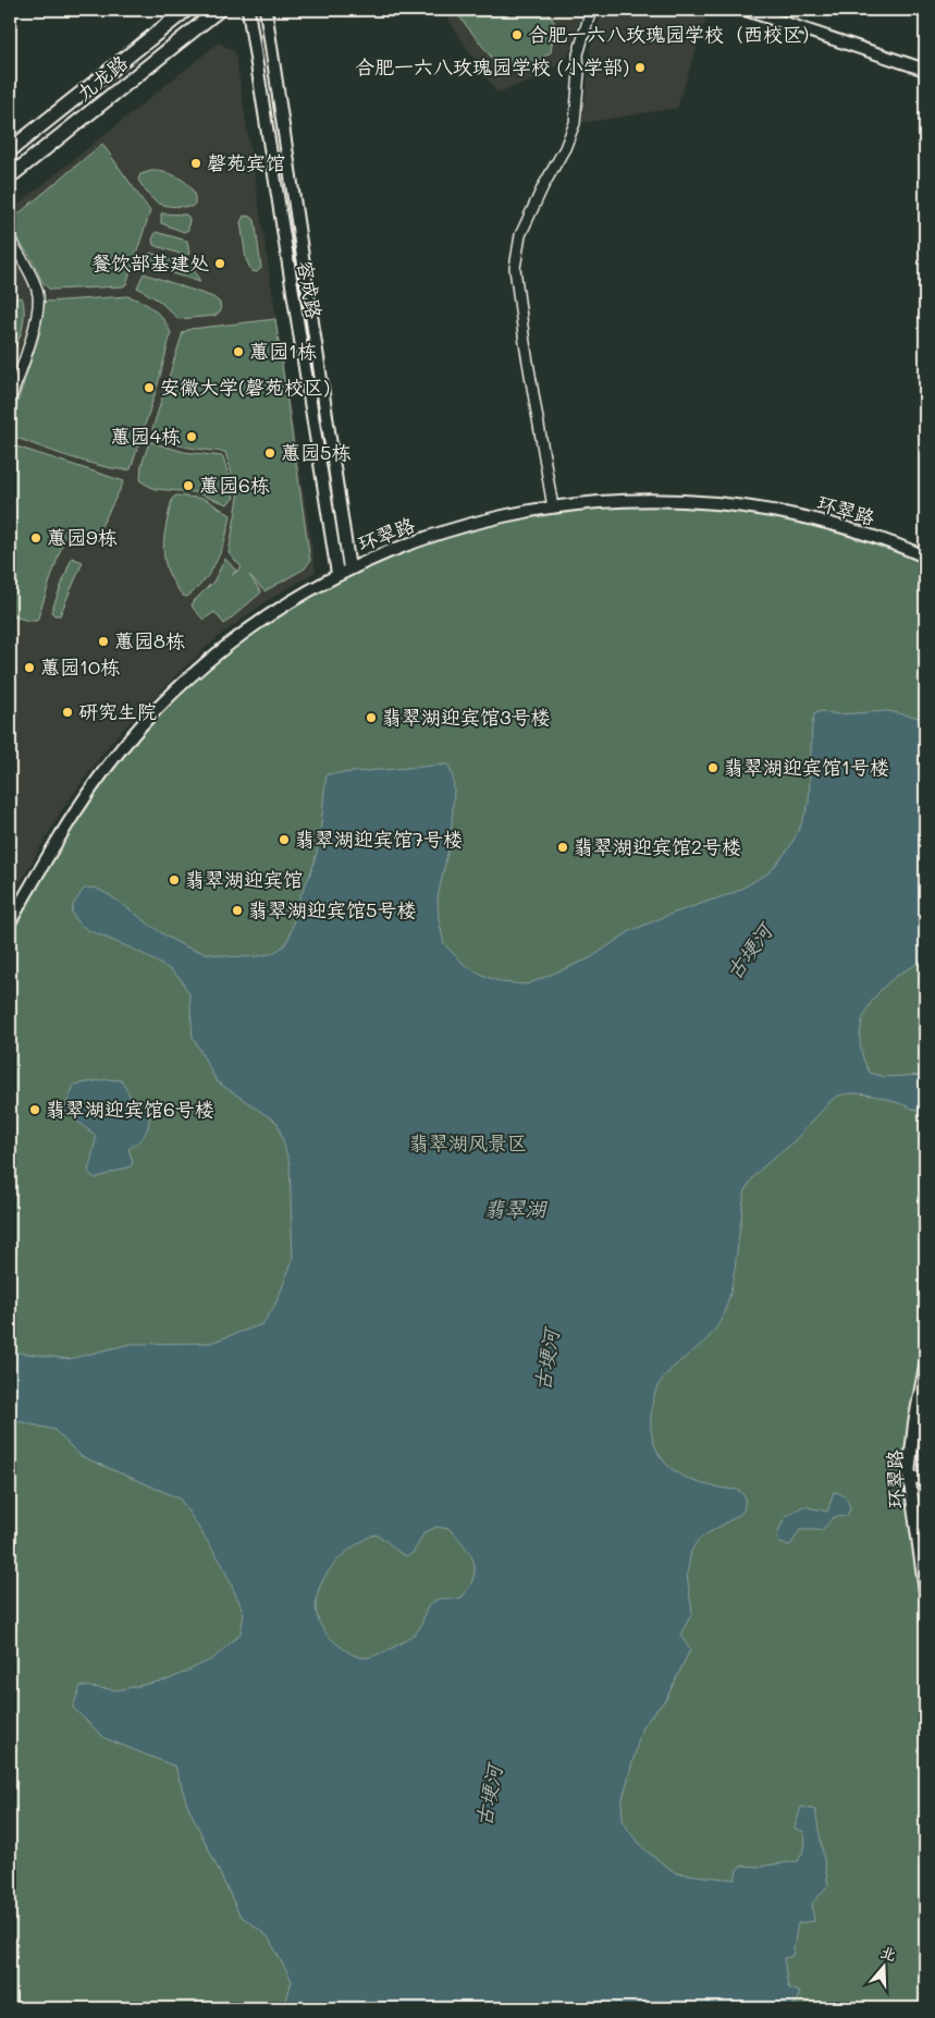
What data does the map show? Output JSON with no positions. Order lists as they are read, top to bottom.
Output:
{
  "streets": {
    "main road": ["九龙路"],
    "street": ["容成路", "环翠路"]
  },
  "crossings": [
    ["容成路", "环翠路"]
  ],
  "water": ["古埂河", "翡翠湖"],
  "parks": ["翡翠湖风景区"],
  "places": [
    "合肥一六八玫瑰园学校（西校区）",
    "合肥一六八玫瑰园学校 (小学部)",
    "磬苑宾馆",
    "餐饮部基建处",
    "蕙园1栋",
    "安徽大学(磬苑校区)",
    "蕙园4栋",
    "蕙园5栋",
    "蕙园6栋",
    "蕙园9栋",
    "蕙园8栋",
    "蕙园10栋",
    "研究生院",
    "翡翠湖迎宾馆3号楼",
    "翡翠湖迎宾馆1号楼",
    "翡翠湖迎宾馆7号楼",
    "翡翠湖迎宾馆2号楼",
    "翡翠湖迎宾馆",
    "翡翠湖迎宾馆5号楼",
    "翡翠湖迎宾馆6号楼"
  ],
  "north": "top"
}
